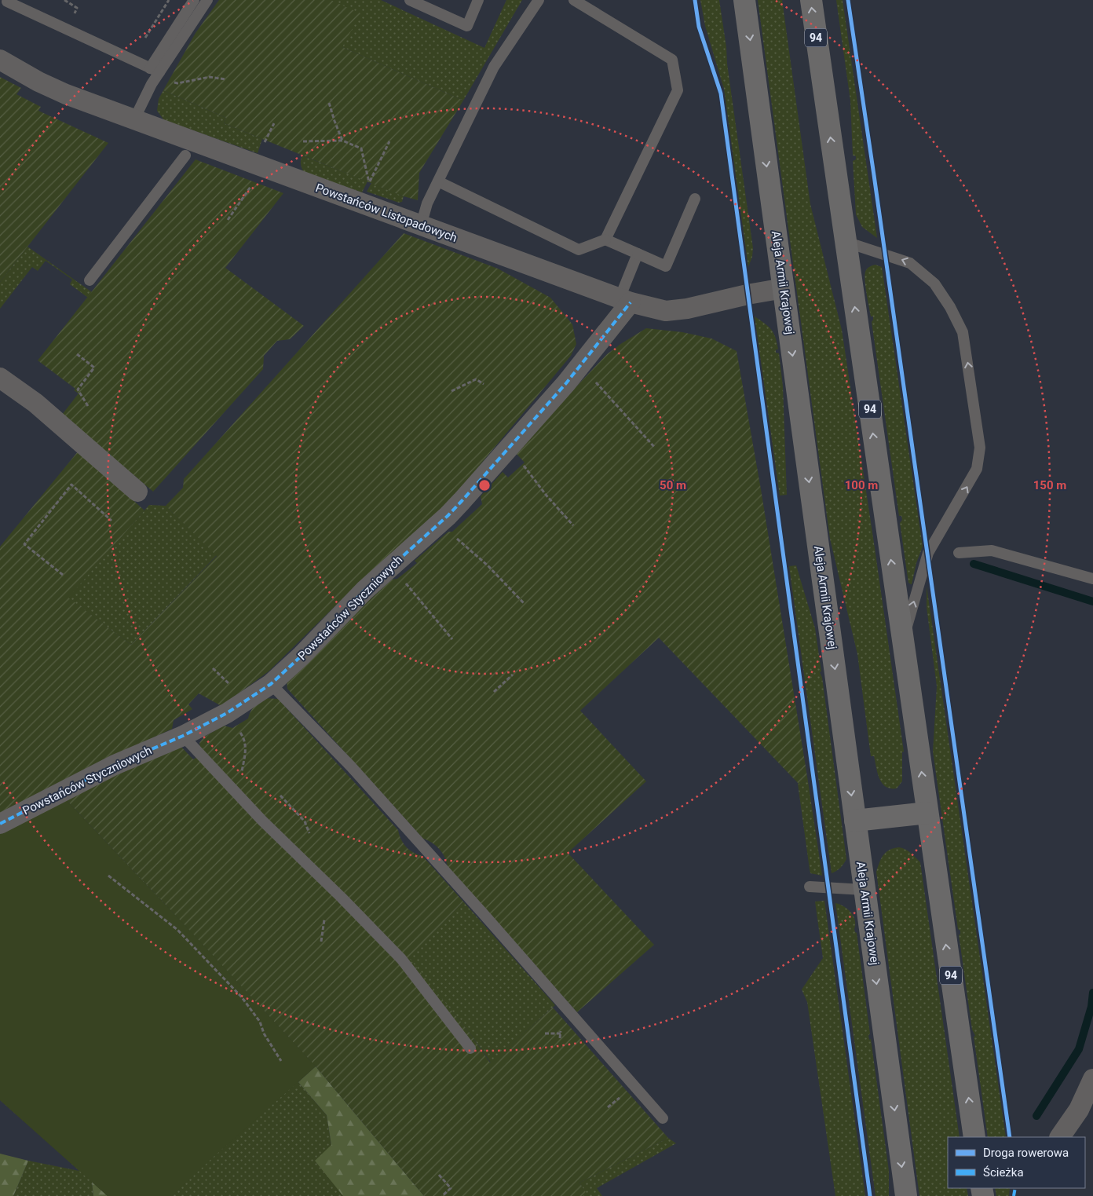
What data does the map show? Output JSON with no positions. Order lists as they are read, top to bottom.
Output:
{
  "streets": {
    "main road": ["94", "Aleja Armii Krajowej"],
    "street": ["Powstańców Listopadowych", "Powstańców Styczniowych"]
  },
  "crossings": [
    ["Powstańców Listopadowych", "Aleja Armii Krajowej"],
    ["Powstańców Listopadowych", "Powstańców Styczniowych"]
  ],
  "legend": ["Droga rowerowa", "Ścieżka"],
  "rings": ["50 m", "100 m", "150 m"]
}
